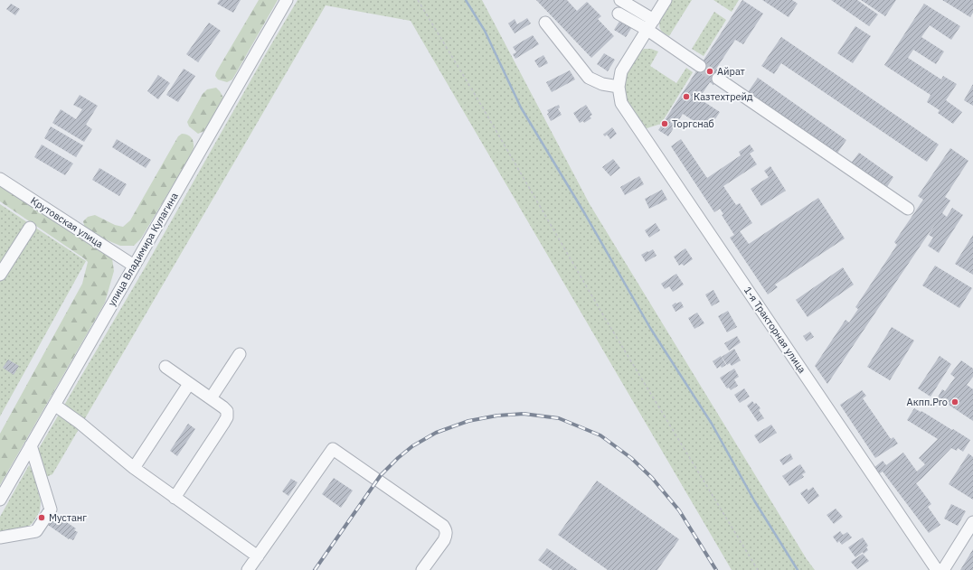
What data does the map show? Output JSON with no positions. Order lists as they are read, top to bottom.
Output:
{
  "streets": {
    "street": ["Крутовская улица", "улица Владимира Кулагина", "1-я Тракторная улица"]
  },
  "crossings": [
    ["Крутовская улица", "улица Владимира Кулагина"]
  ],
  "places": [
    "Айрат",
    "Казтехтрейд",
    "Торгснаб",
    "Акпп.Pro",
    "Мустанг"
  ]
}
